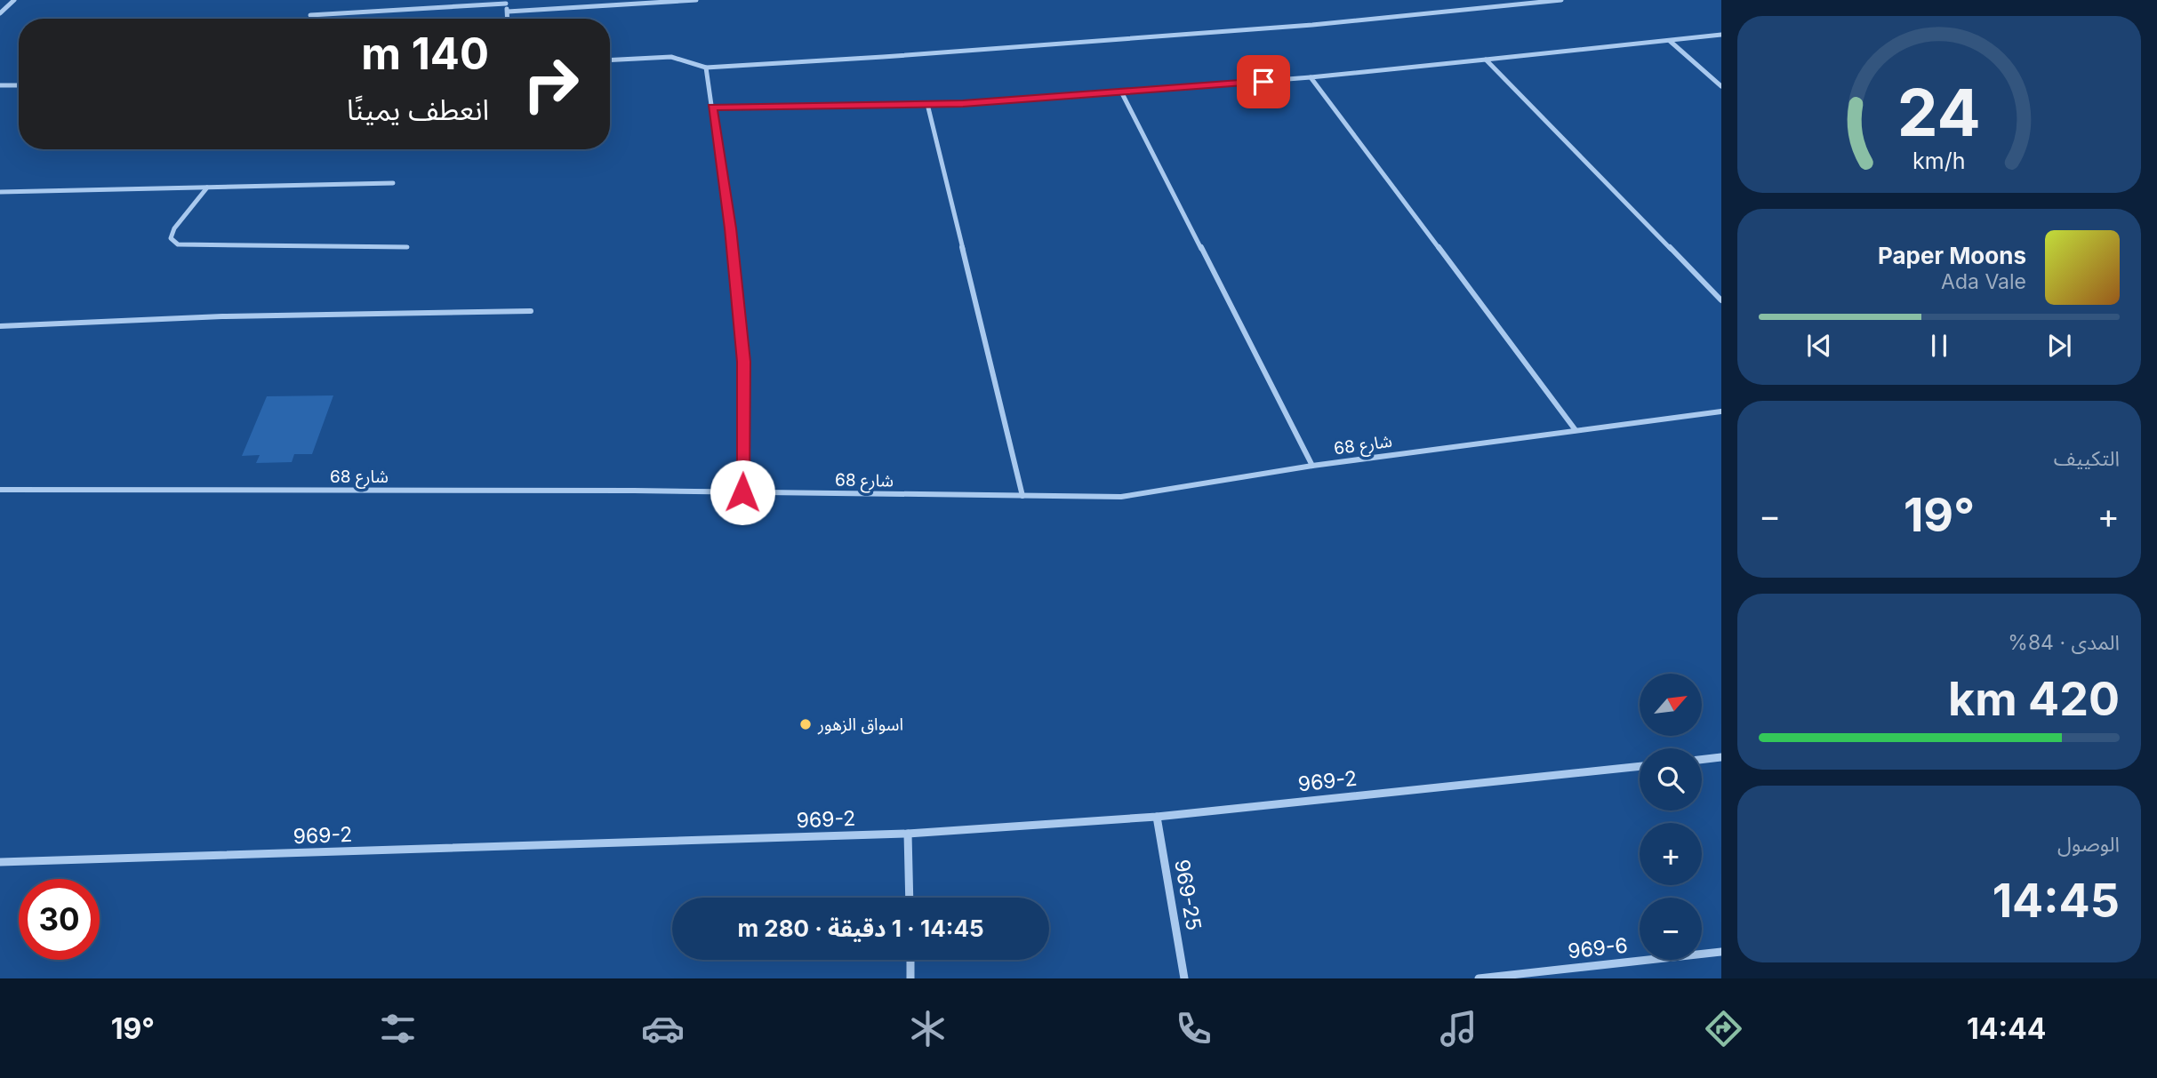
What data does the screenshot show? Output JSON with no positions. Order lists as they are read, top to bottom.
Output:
{
  "streets": {
    "street": [
      "شارع 68",
      "969-2",
      "969-25",
      "969-6"
    ]
  },
  "crossings": [
    ["969-2", "969-25"]
  ],
  "places": ["اسواق الزهور"],
  "north": "top right",
  "page": {
    "turn": ["140 m", "انعطف يمينًا"],
    "song": ["Paper Moons", "Ada Vale"],
    "tile": [
      "التكييف",
      ["المدى · 84%", "420 km"],
      ["الوصول", "14:45"]
    ],
    "heat": ["−", "19°", "+"],
    "map_buttons": ["+", "−"],
    "limit": "30",
    "trip": "14:45 · 1 دقيقة · 280 m",
    "tabs": ["14:44", "19°"],
    "gauge": ["24", "km/h"]
  }
}
